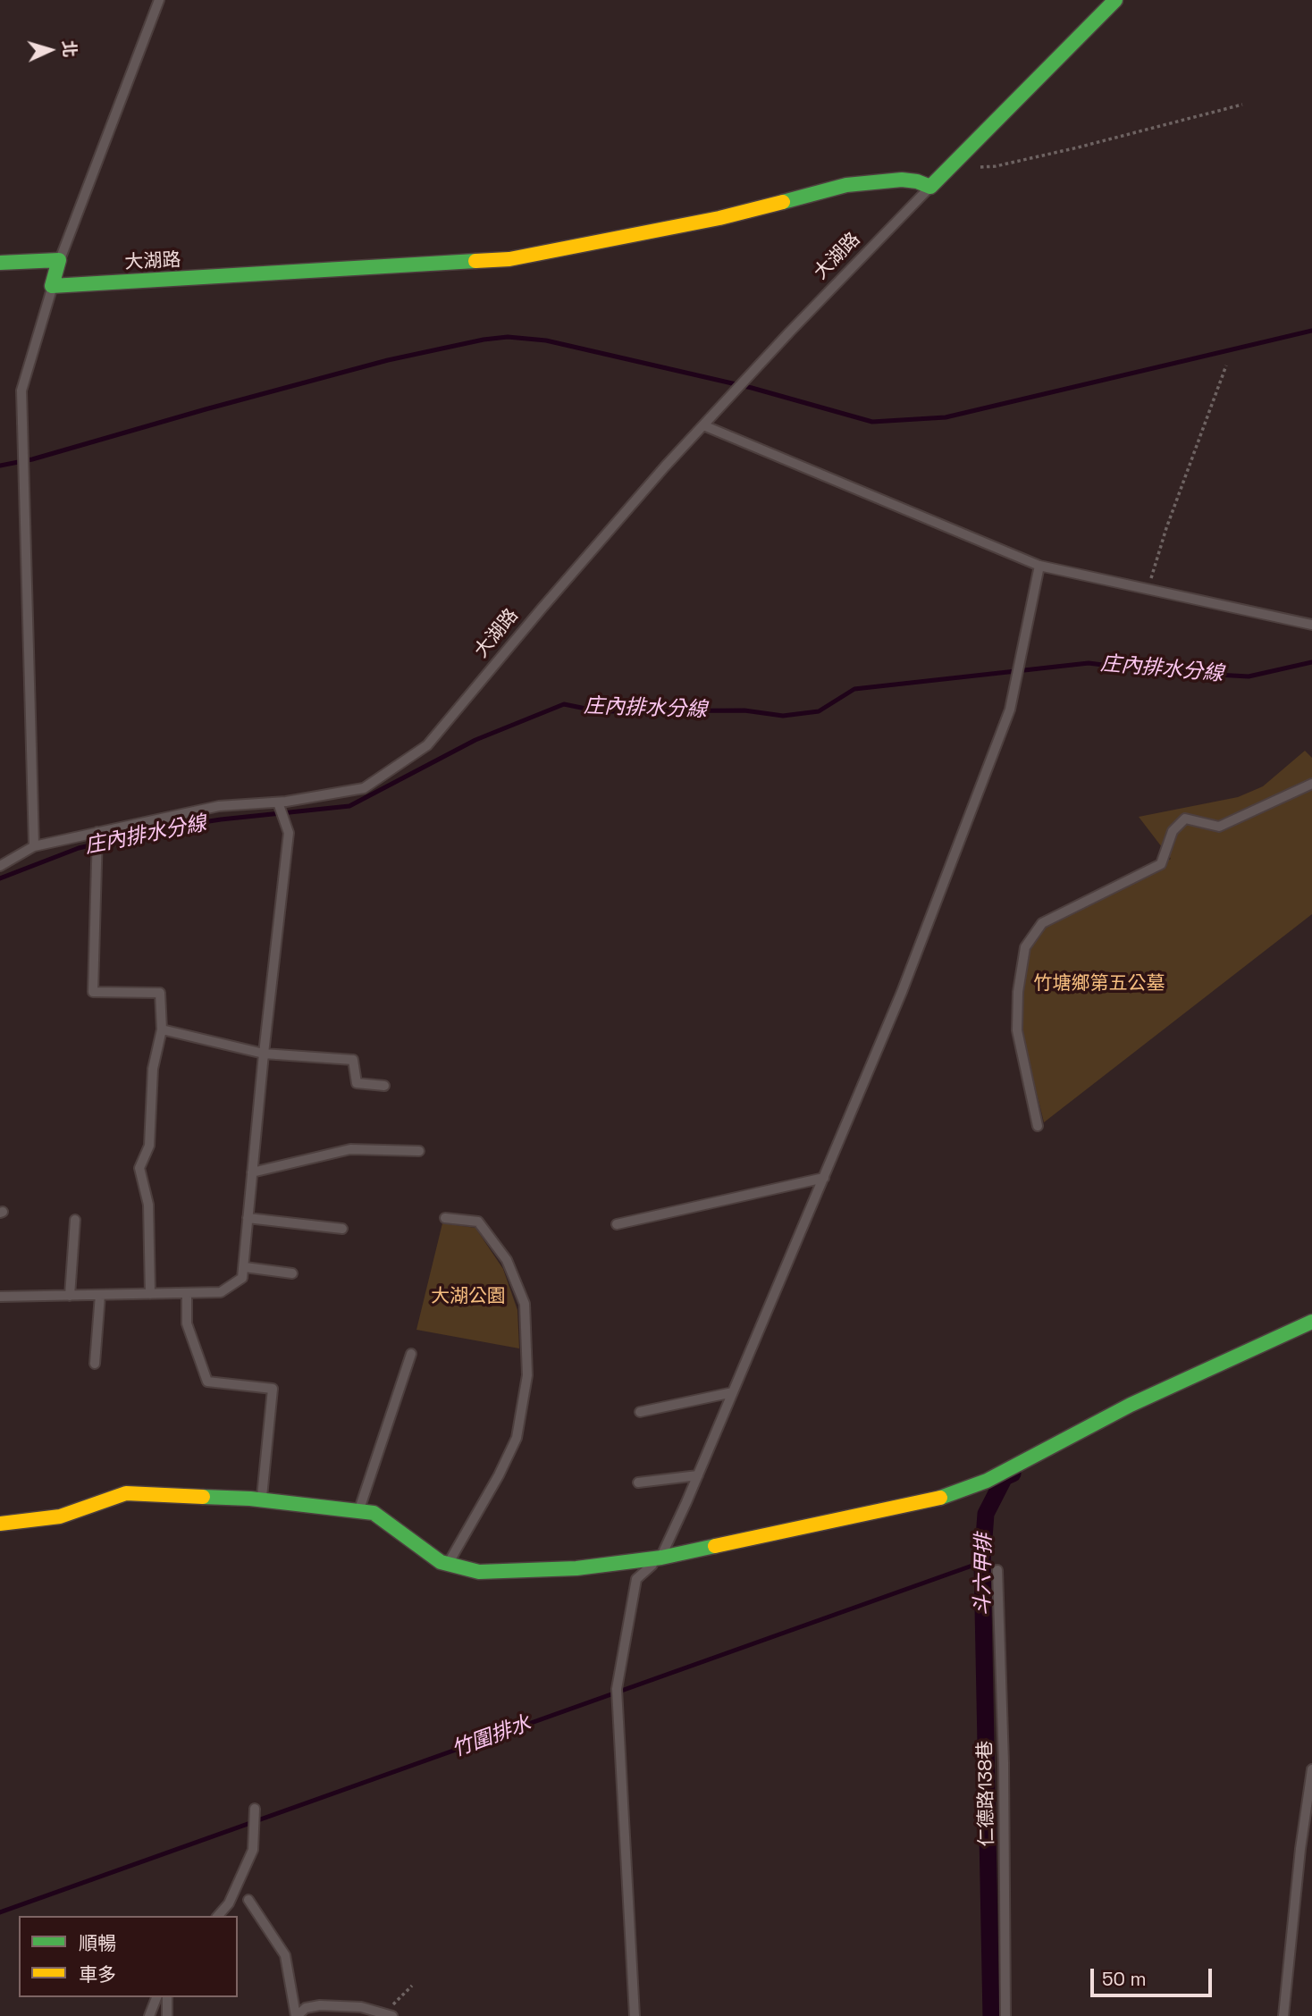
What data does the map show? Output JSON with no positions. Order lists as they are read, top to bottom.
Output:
{
  "streets": {
    "street": ["大湖路"],
    "lane": ["仁德路138巷"]
  },
  "water": ["庄內排水分線", "斗六甲排", "竹圍排水"],
  "parks": ["竹塘鄉第五公墓", "大湖公園"],
  "legend": ["順暢", "車多"],
  "scale_bar": "50 m",
  "north": "right"
}
